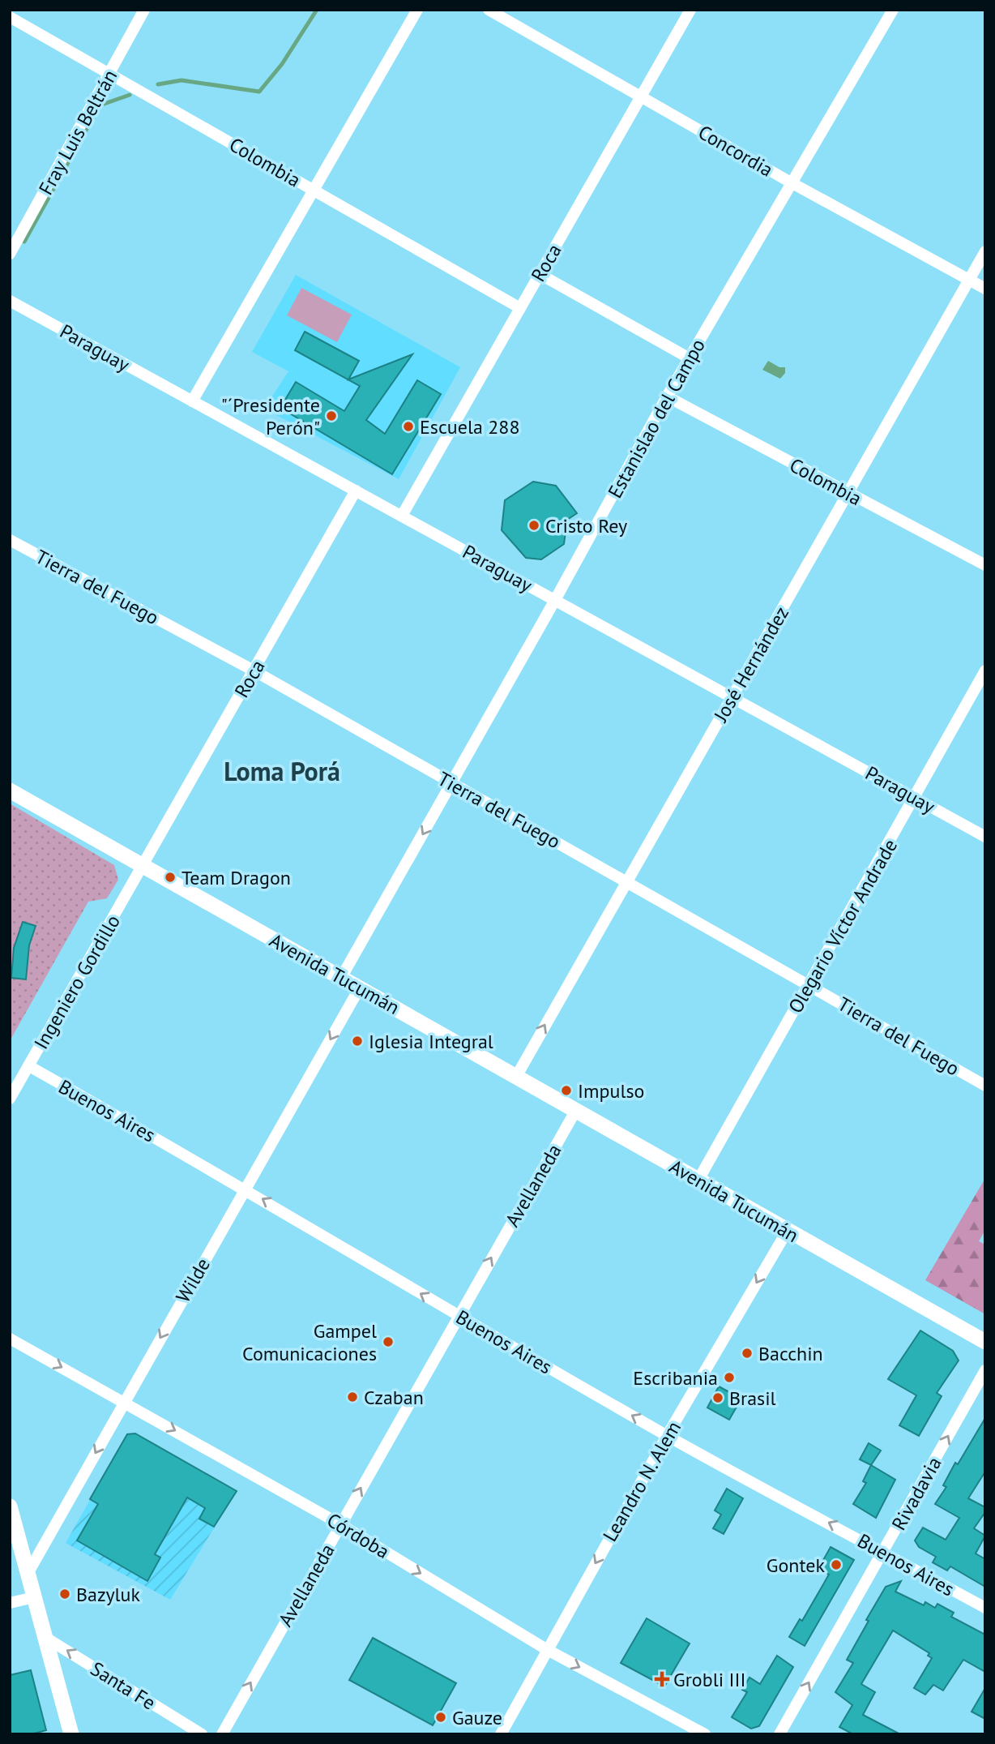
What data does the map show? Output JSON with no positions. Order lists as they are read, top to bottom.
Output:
{
  "streets": {
    "main road": ["Avenida Tucumán"],
    "street": [
      "Fray Luis Beltrán",
      "Concordia",
      "Colombia",
      "Roca",
      "Paraguay",
      "Estanislao del Campo",
      "Tierra del Fuego",
      "José Hernández",
      "Olegario Víctor Andrade",
      "Ingeniero Gordillo",
      "Buenos Aires",
      "Avellaneda",
      "Wilde",
      "Leandro N. Alem",
      "Rivadavia",
      "Córdoba",
      "Santa Fe"
    ]
  },
  "crossings": [
    ["Fray Luis Beltrán", "Colombia"],
    ["Concordia", "Roca"],
    ["Concordia", "Estanislao del Campo"],
    ["Concordia", "José Hernández"],
    ["Colombia", "Roca"],
    ["Colombia", "Estanislao del Campo"],
    ["Colombia", "José Hernández"],
    ["Roca", "Paraguay"],
    ["Roca", "Tierra del Fuego"],
    ["Roca", "Avenida Tucumán"],
    ["Roca", "Ingeniero Gordillo"],
    ["Paraguay", "Estanislao del Campo"],
    ["Paraguay", "José Hernández"],
    ["Paraguay", "Olegario Víctor Andrade"],
    ["Estanislao del Campo", "Tierra del Fuego"],
    ["Estanislao del Campo", "Avenida Tucumán"],
    ["Tierra del Fuego", "José Hernández"],
    ["Tierra del Fuego", "Olegario Víctor Andrade"],
    ["José Hernández", "Avenida Tucumán"],
    ["Olegario Víctor Andrade", "Avenida Tucumán"],
    ["Avenida Tucumán", "Ingeniero Gordillo"],
    ["Avenida Tucumán", "Avellaneda"],
    ["Avenida Tucumán", "Wilde"],
    ["Avenida Tucumán", "Leandro N. Alem"],
    ["Ingeniero Gordillo", "Buenos Aires"],
    ["Buenos Aires", "Avellaneda"],
    ["Buenos Aires", "Wilde"],
    ["Buenos Aires", "Leandro N. Alem"],
    ["Buenos Aires", "Rivadavia"],
    ["Avellaneda", "Córdoba"],
    ["Wilde", "Córdoba"],
    ["Leandro N. Alem", "Córdoba"]
  ],
  "one_way": [
    "Buenos Aires",
    "Avellaneda",
    "Wilde",
    "Leandro N. Alem",
    "Rivadavia",
    "Córdoba",
    "Santa Fe"
  ],
  "districts": ["Loma Porá"],
  "places": {
    "other": [
      "\"´Presidente Perón\"",
      "Escuela 288",
      "Cristo Rey",
      "Team Dragon",
      "Iglesia Integral",
      "Impulso",
      "Gampel Comunicaciones",
      "Bacchin",
      "Escribania",
      "Czaban",
      "Brasil",
      "Gontek",
      "Bazyluk",
      "Gauze"
    ],
    "health": ["Grobli III"]
  }
}
